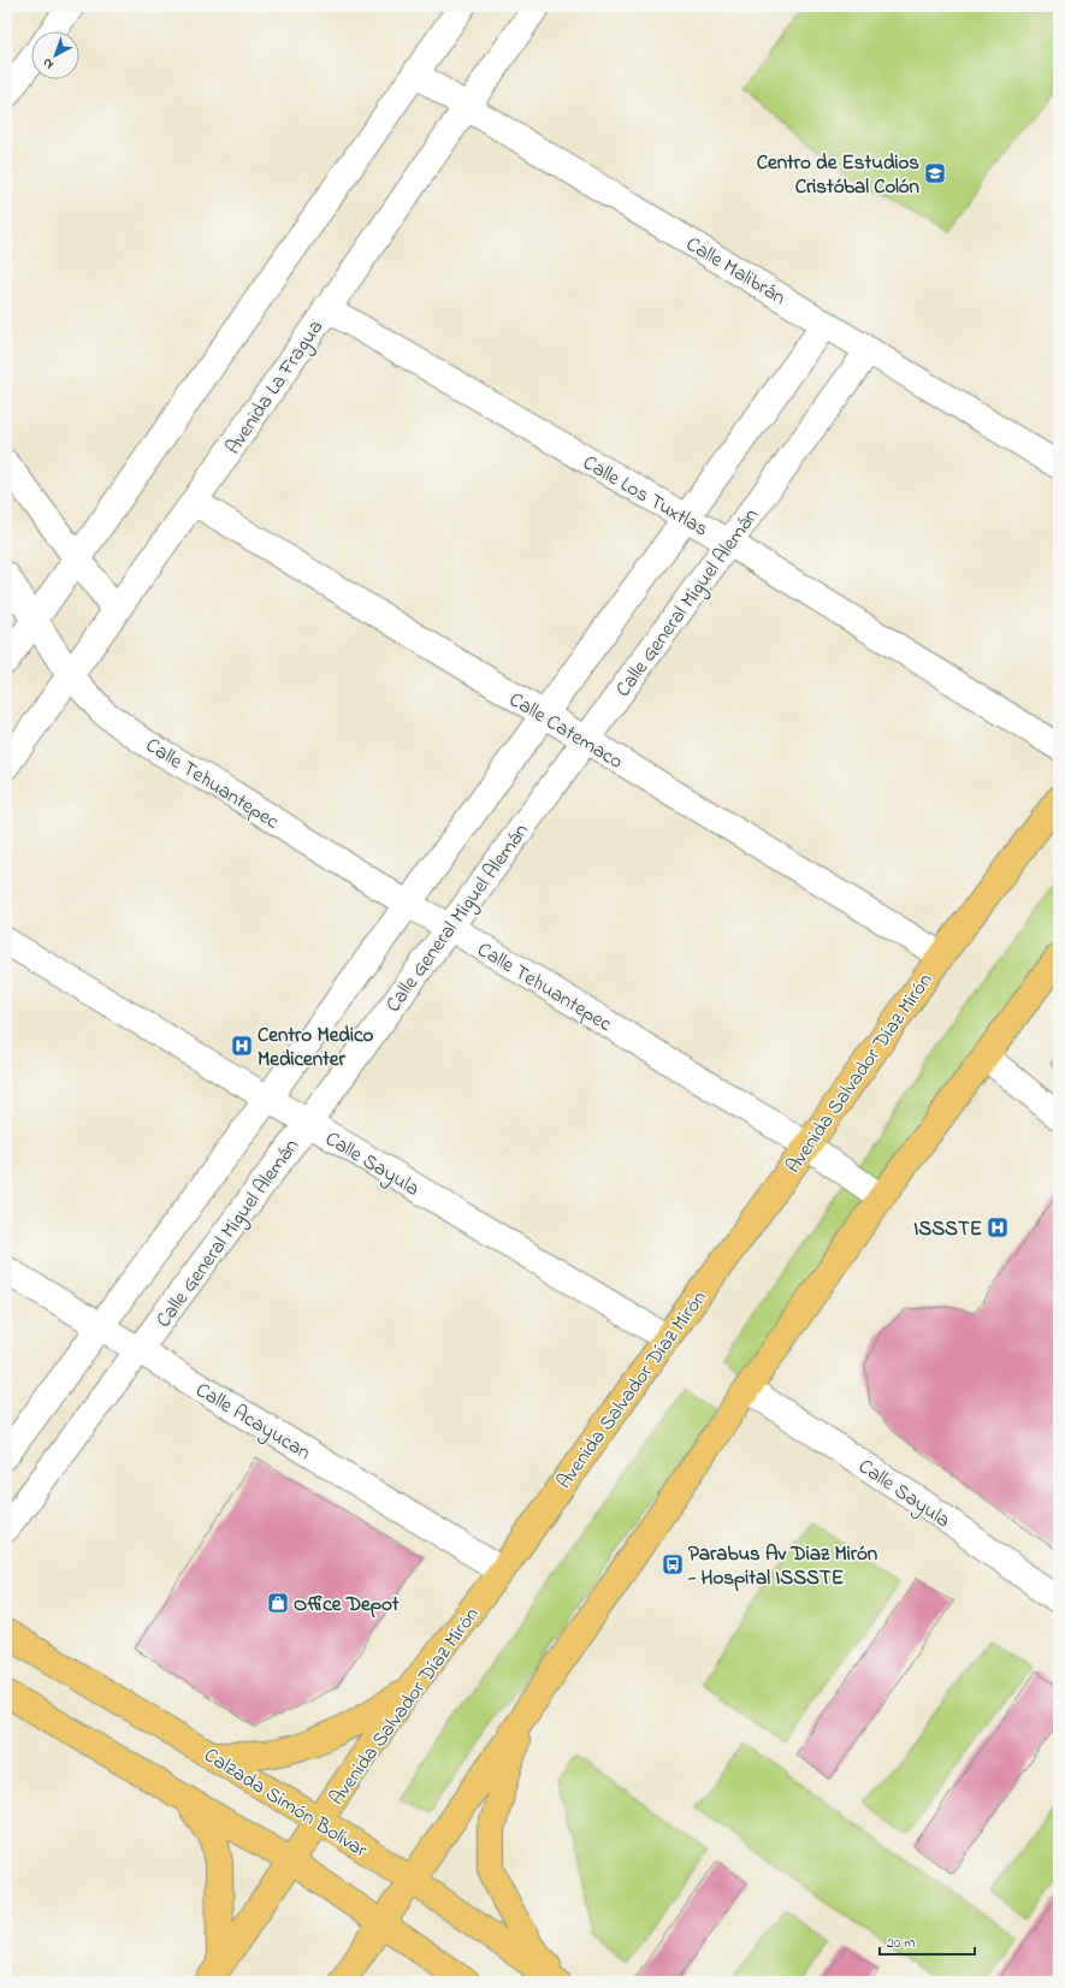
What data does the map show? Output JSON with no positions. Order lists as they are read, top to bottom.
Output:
{
  "streets": {
    "main road": ["Avenida Salvador Díaz Mirón", "Calzada Simón Bolívar"],
    "street": [
      "Calle Malibrán",
      "Avenida La Fragua",
      "Calle Los Tuxtlas",
      "Calle General Miguel Alemán",
      "Calle Catemaco",
      "Calle Tehuantepec",
      "Calle Sayula",
      "Calle Acayucan"
    ]
  },
  "crossings": [
    ["Calle Malibrán", "Avenida La Fragua"],
    ["Calle Malibrán", "Calle General Miguel Alemán"],
    ["Avenida La Fragua", "Calle Los Tuxtlas"],
    ["Avenida La Fragua", "Calle Catemaco"],
    ["Avenida La Fragua", "Calle Tehuantepec"],
    ["Calle Los Tuxtlas", "Calle General Miguel Alemán"],
    ["Calle General Miguel Alemán", "Calle Catemaco"],
    ["Calle General Miguel Alemán", "Calle Tehuantepec"],
    ["Calle General Miguel Alemán", "Calle Sayula"],
    ["Calle General Miguel Alemán", "Calle Acayucan"],
    ["Calle Catemaco", "Avenida Salvador Díaz Mirón"],
    ["Calle Tehuantepec", "Avenida Salvador Díaz Mirón"],
    ["Avenida Salvador Díaz Mirón", "Calle Sayula"],
    ["Avenida Salvador Díaz Mirón", "Calle Acayucan"],
    ["Avenida Salvador Díaz Mirón", "Calzada Simón Bolívar"]
  ],
  "places": {
    "school or university": ["Centro de Estudios Cristóbal Colón"],
    "hospital": ["Centro Medico Medicenter", "ISSSTE"],
    "bus stop": ["Parabus Av Diaz Mirón - Hospital ISSSTE"],
    "shop": ["Office Depot"]
  },
  "scale_bar": "20 m",
  "north": "bottom left"
}
